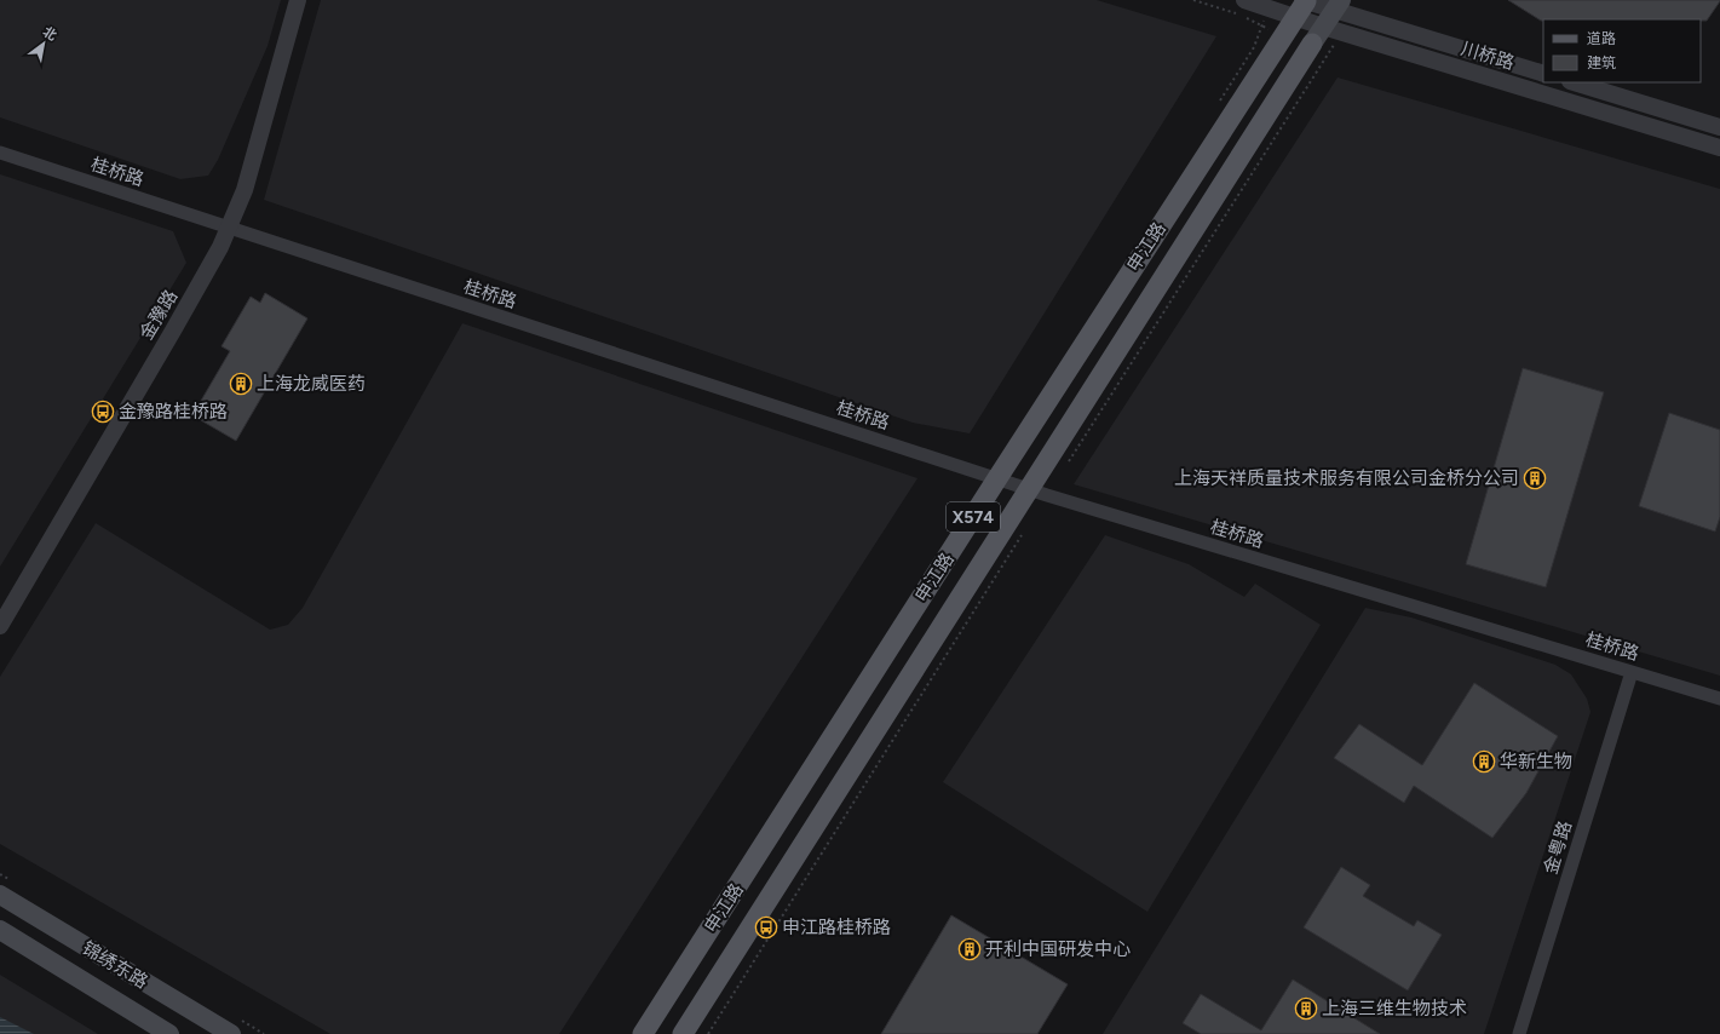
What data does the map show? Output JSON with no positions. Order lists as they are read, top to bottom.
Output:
{
  "streets": {
    "main road": ["申江路", "X574", "锦绣东路"],
    "street": [
      "川桥路",
      "桂桥路",
      "金豫路",
      "金粤路"
    ]
  },
  "crossings": [
    ["川桥路", "申江路"],
    ["桂桥路", "申江路"],
    ["桂桥路", "金豫路"],
    ["桂桥路", "金粤路"]
  ],
  "places": {
    "building": [
      "上海龙威医药",
      "上海天祥质量技术服务有限公司金桥分公司",
      "华新生物",
      "开利中国研发中心",
      "上海三维生物技术"
    ],
    "bus stop": ["金豫路桂桥路", "申江路桂桥路"]
  },
  "legend": ["道路", "建筑"],
  "north": "top right"
}
